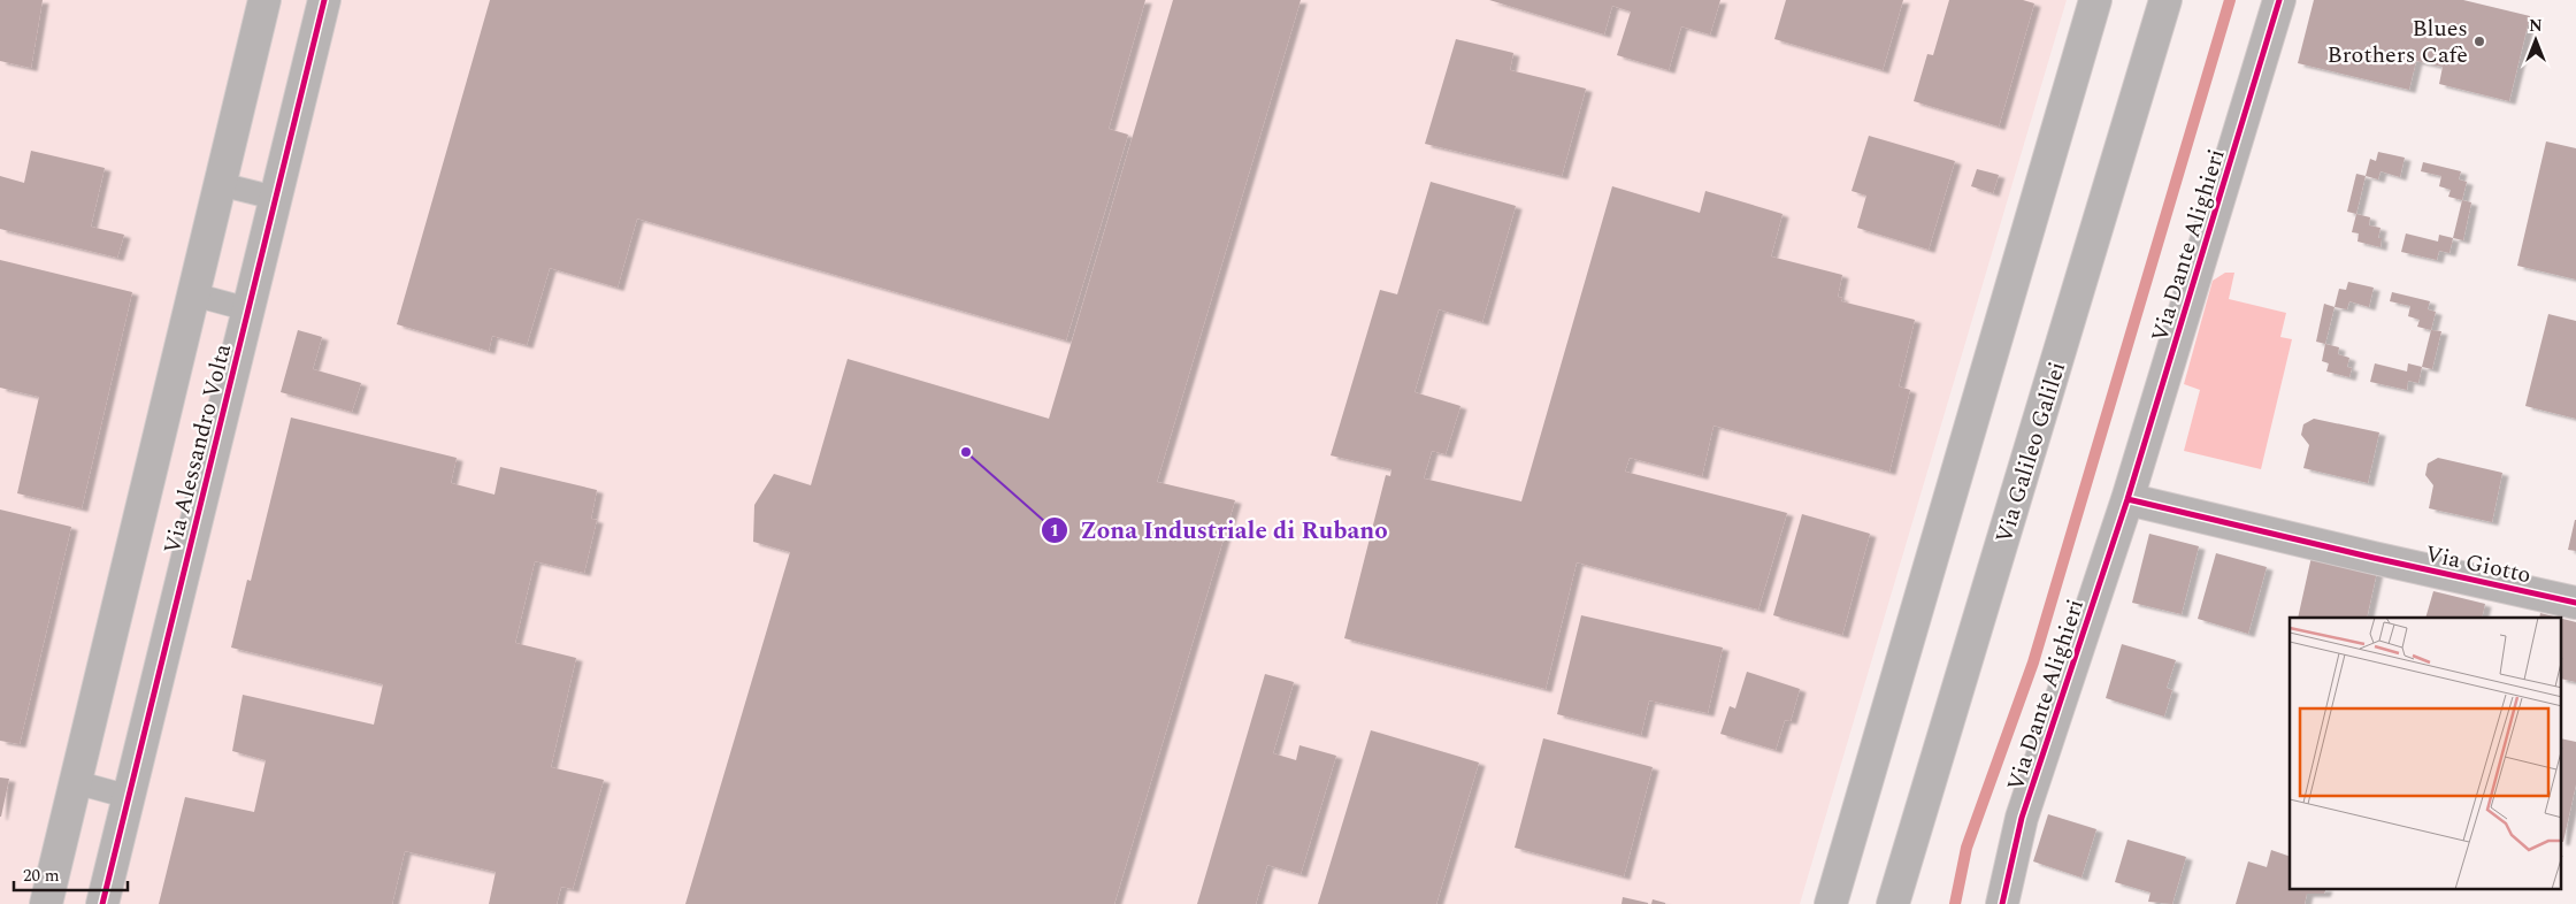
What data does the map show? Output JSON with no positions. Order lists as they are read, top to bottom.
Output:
{
  "streets": {
    "street": [
      "Via Dante Alighieri",
      "Via Alessandro Volta",
      "Via Galileo Galilei",
      "Via Giotto"
    ]
  },
  "crossings": [
    ["Via Dante Alighieri", "Via Giotto"]
  ],
  "places": ["Blues Brothers Cafè", "Zona Industriale di Rubano"],
  "scale_bar": "20 m",
  "north": "top"
}
